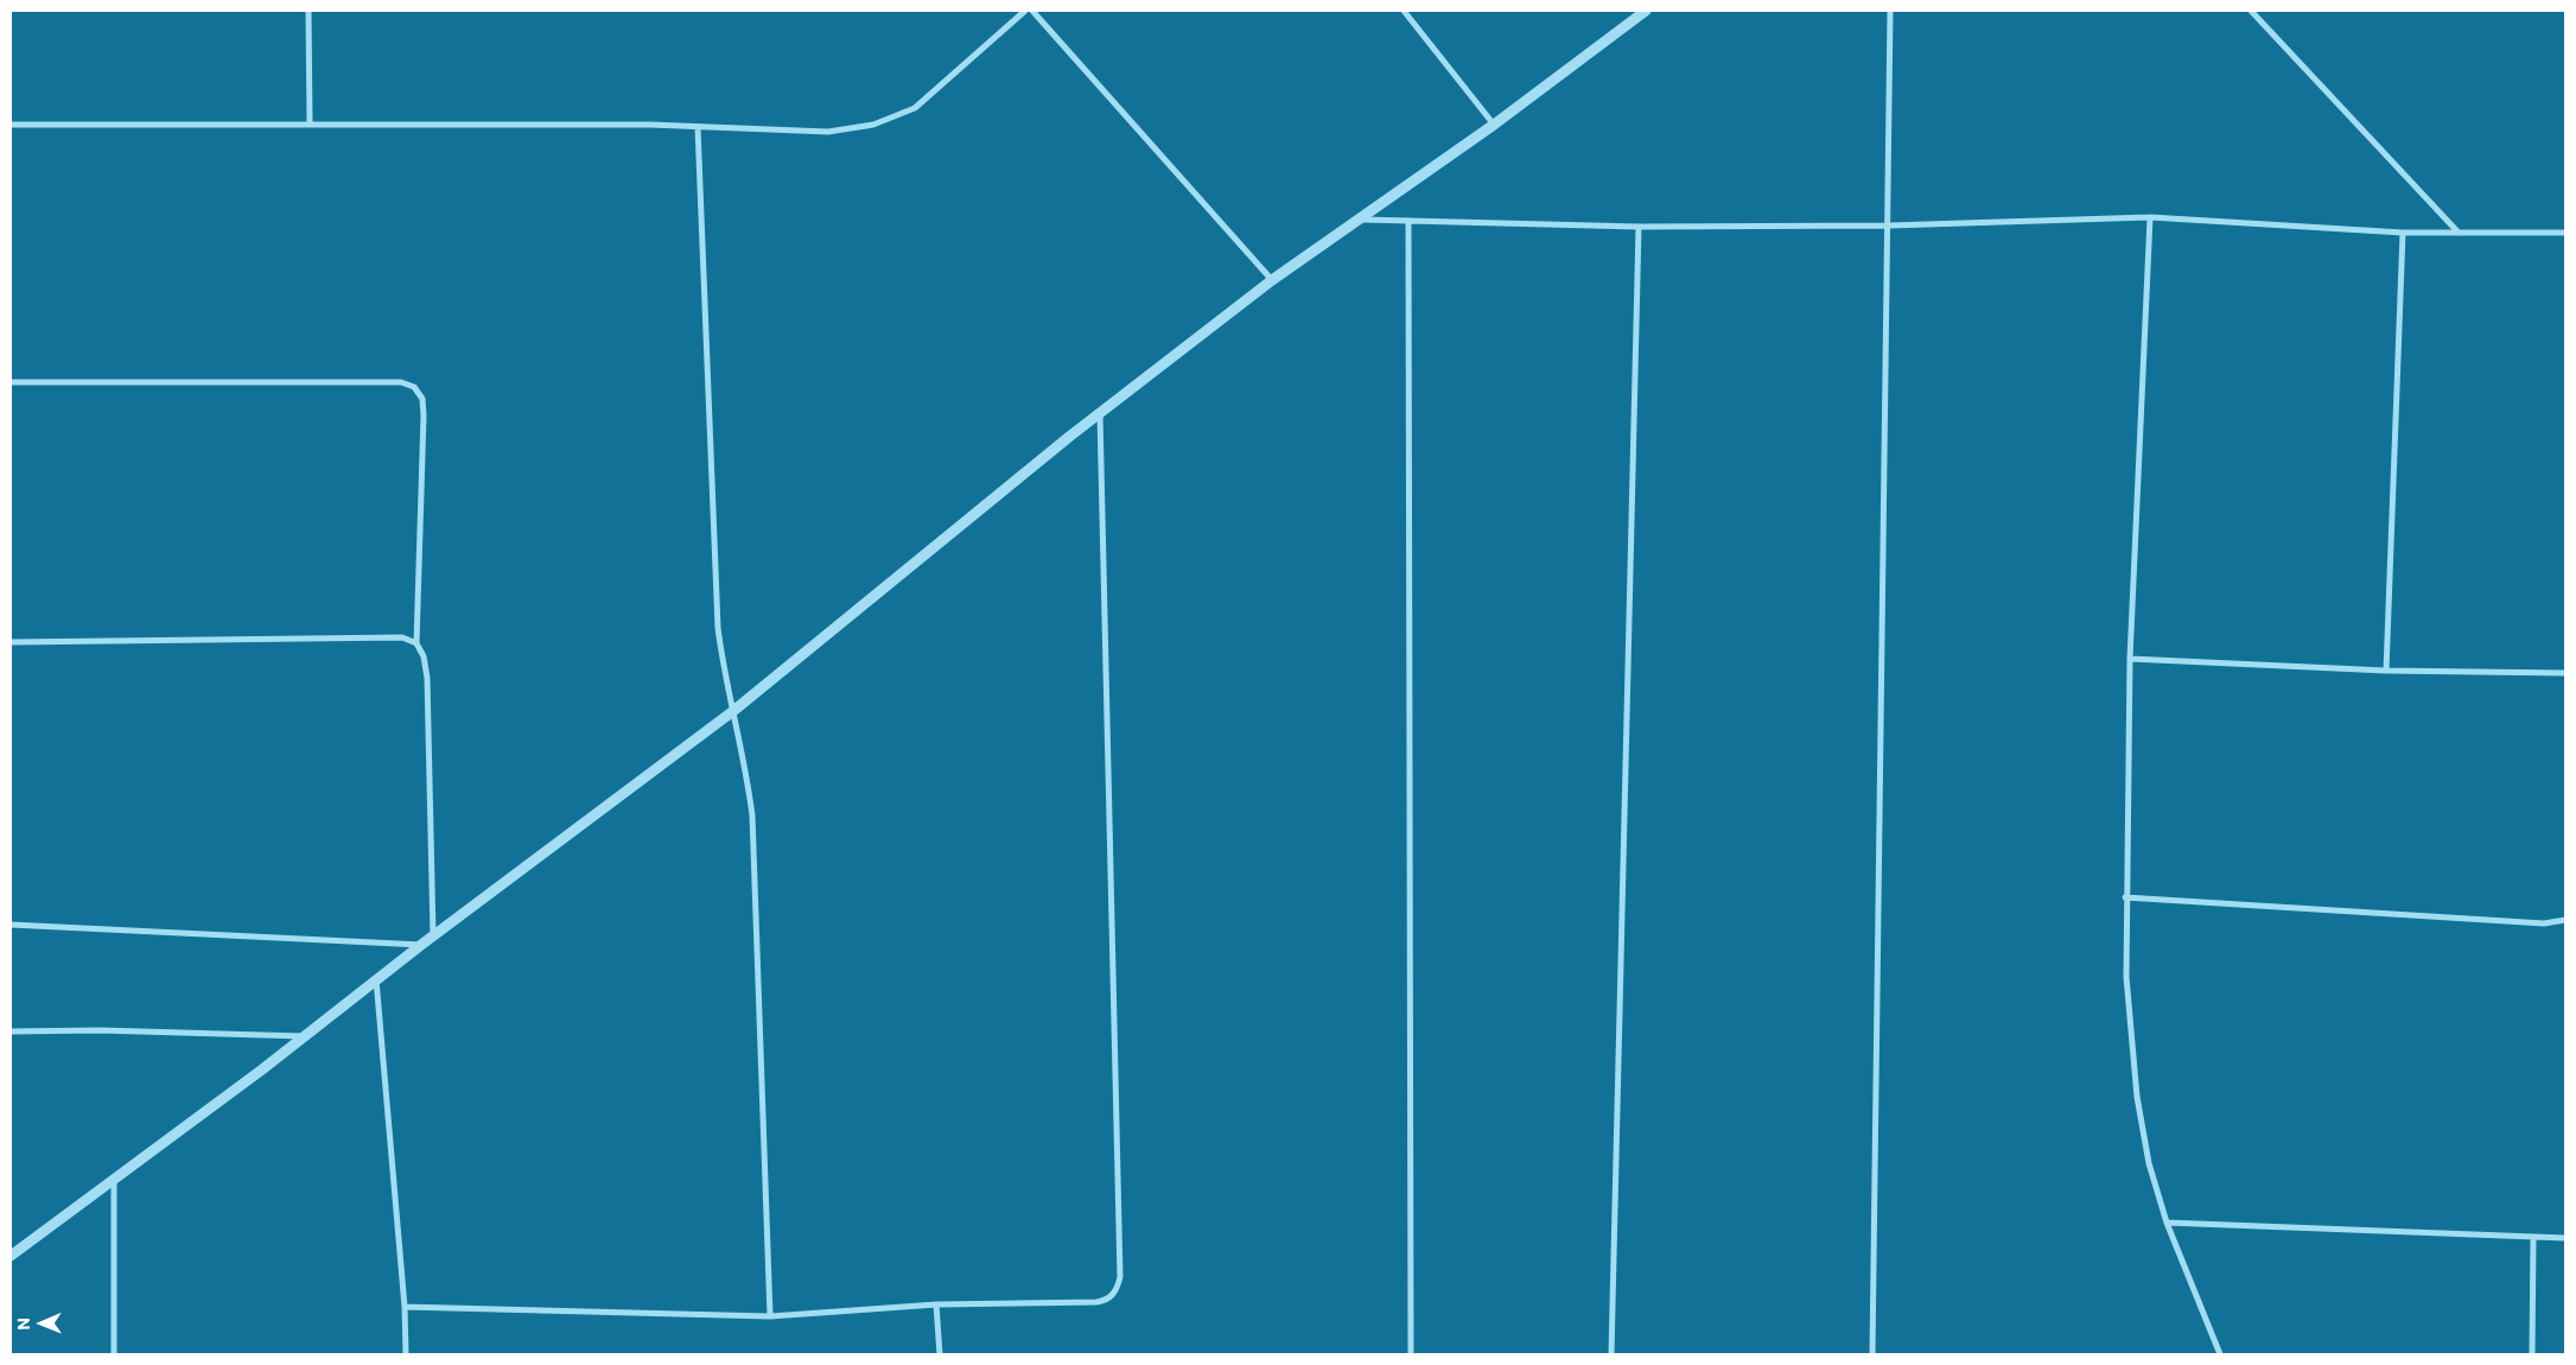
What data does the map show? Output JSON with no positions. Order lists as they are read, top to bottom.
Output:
{
  "north": "left"
}
